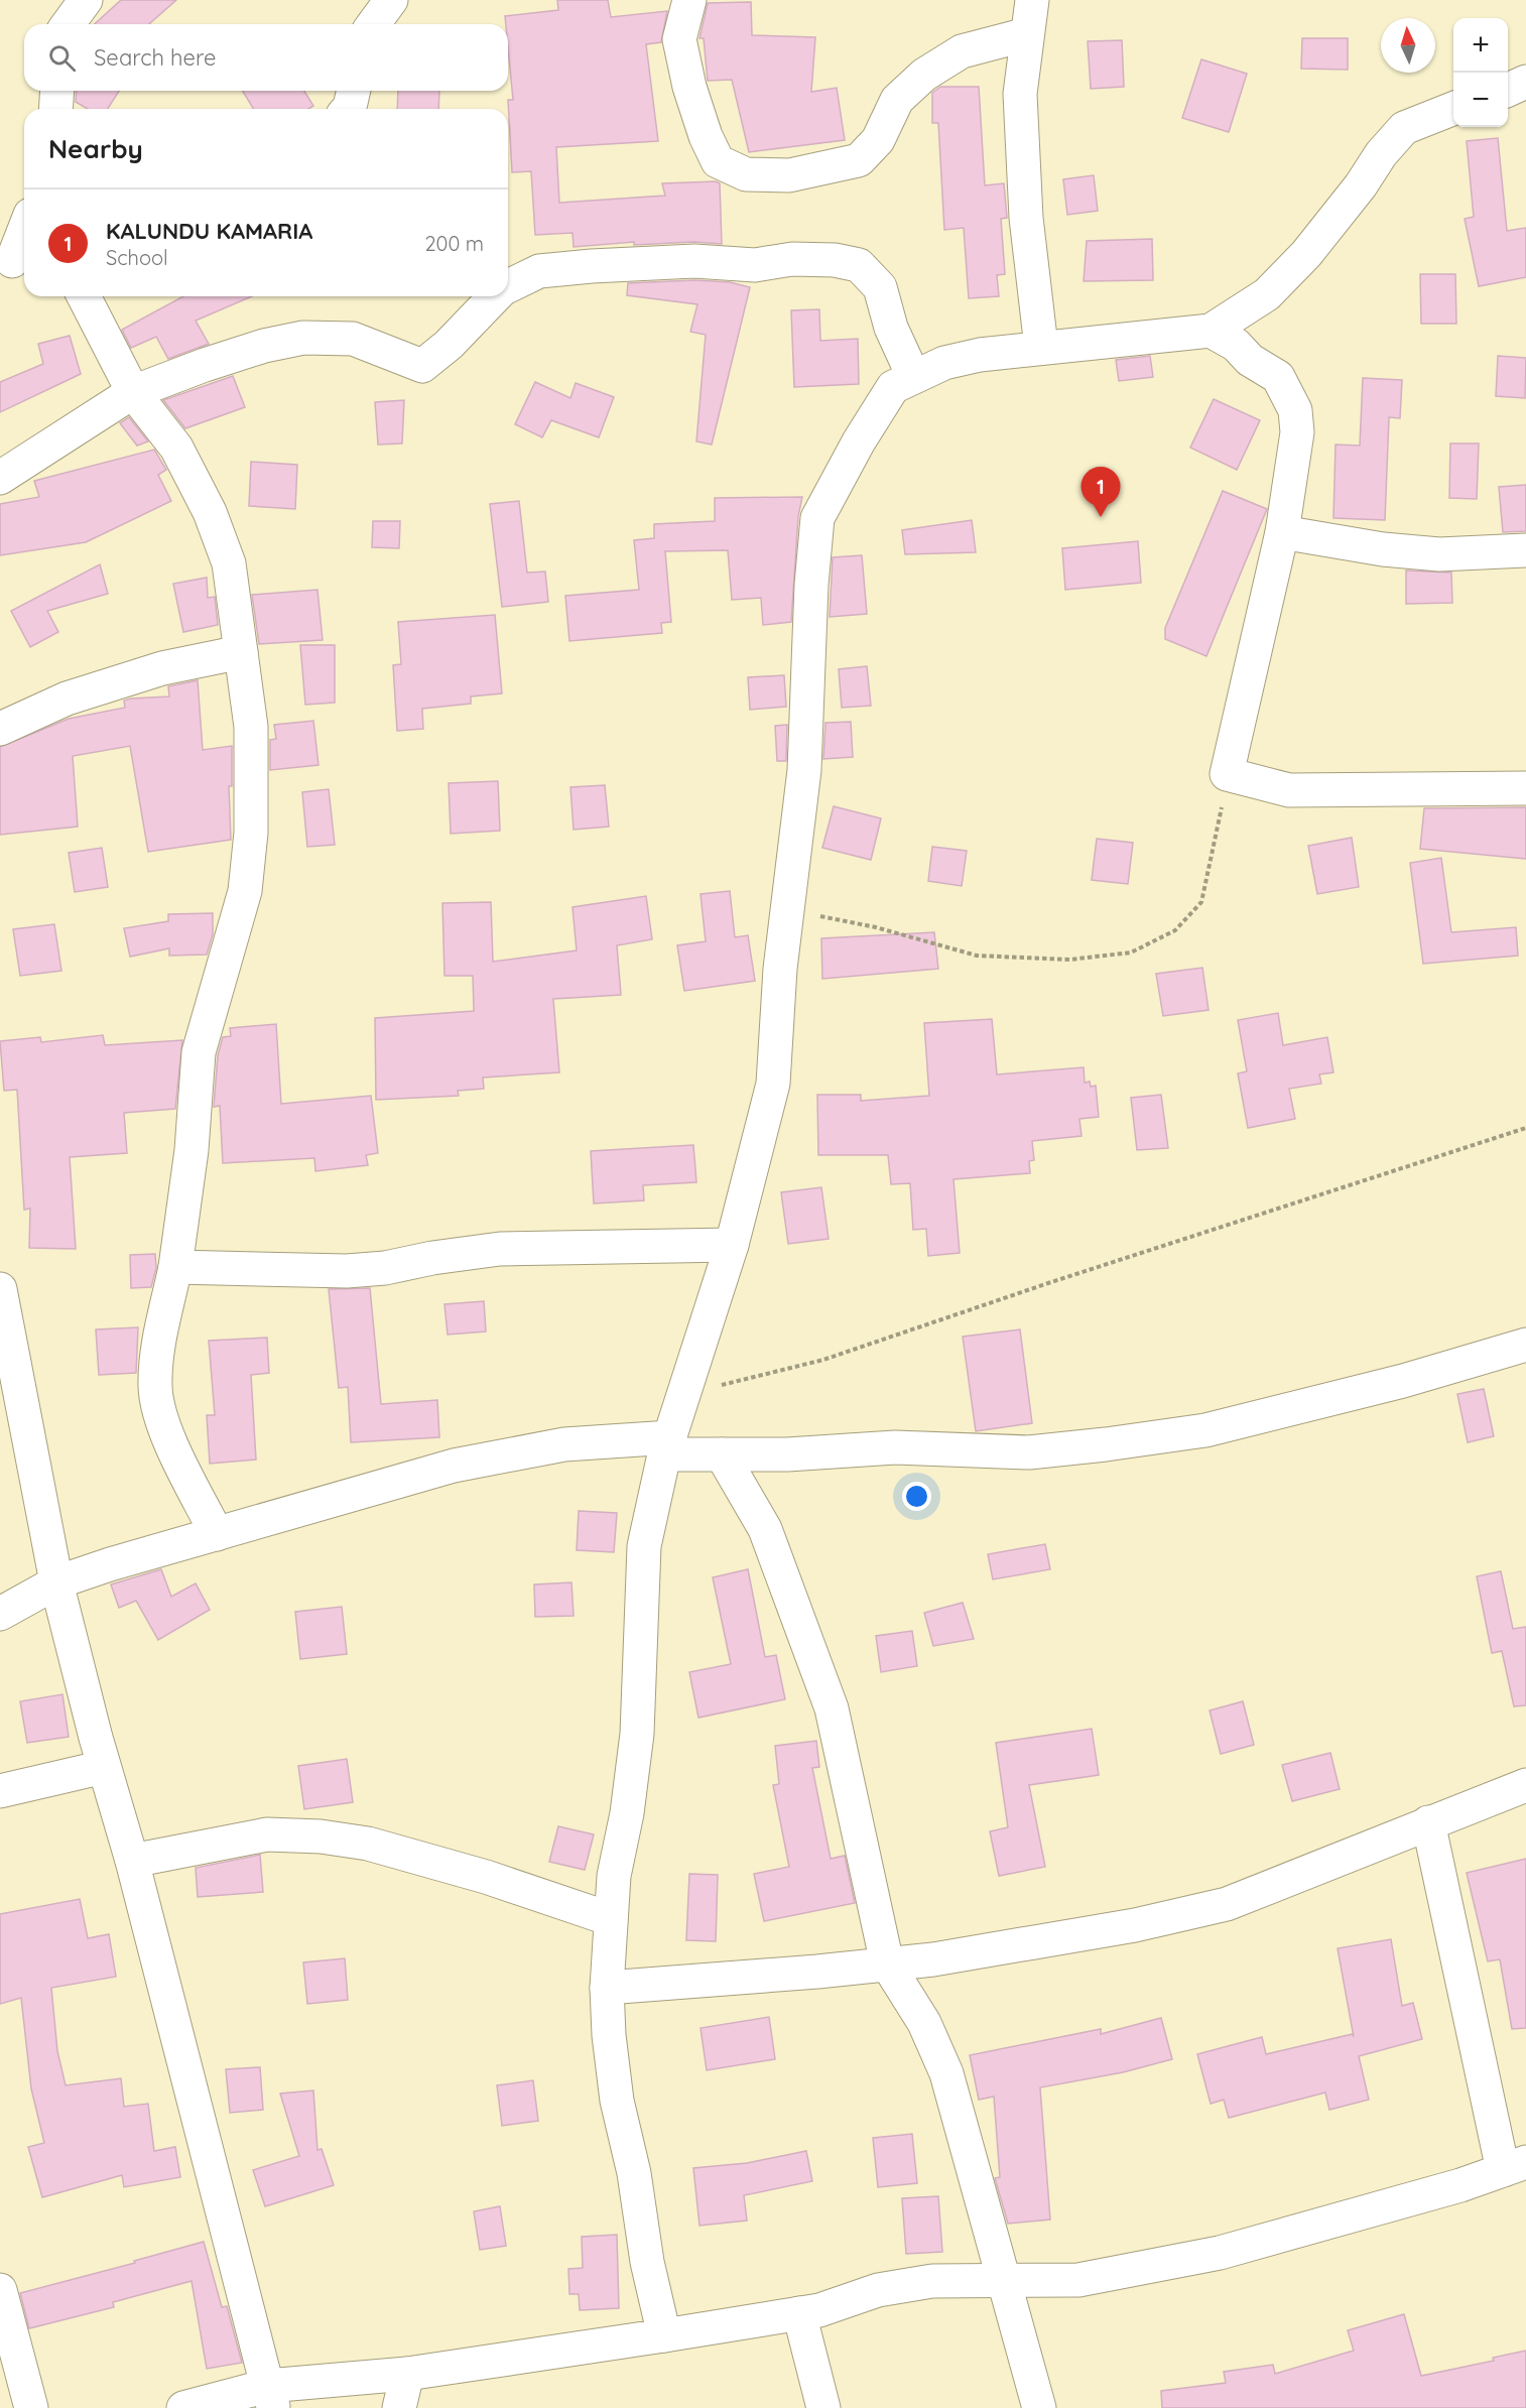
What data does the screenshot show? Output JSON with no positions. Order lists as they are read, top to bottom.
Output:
{
  "north": "top",
  "page": {
    "map_buttons": ["+", "−"],
    "search": "Search here",
    "heading": "Nearby",
    "list": [
      {
        "mark": "1",
        "name": "KALUNDU KAMARIA",
        "note": "School",
        "value": "200 m"
      }
    ],
    "pins": "1"
  }
}
